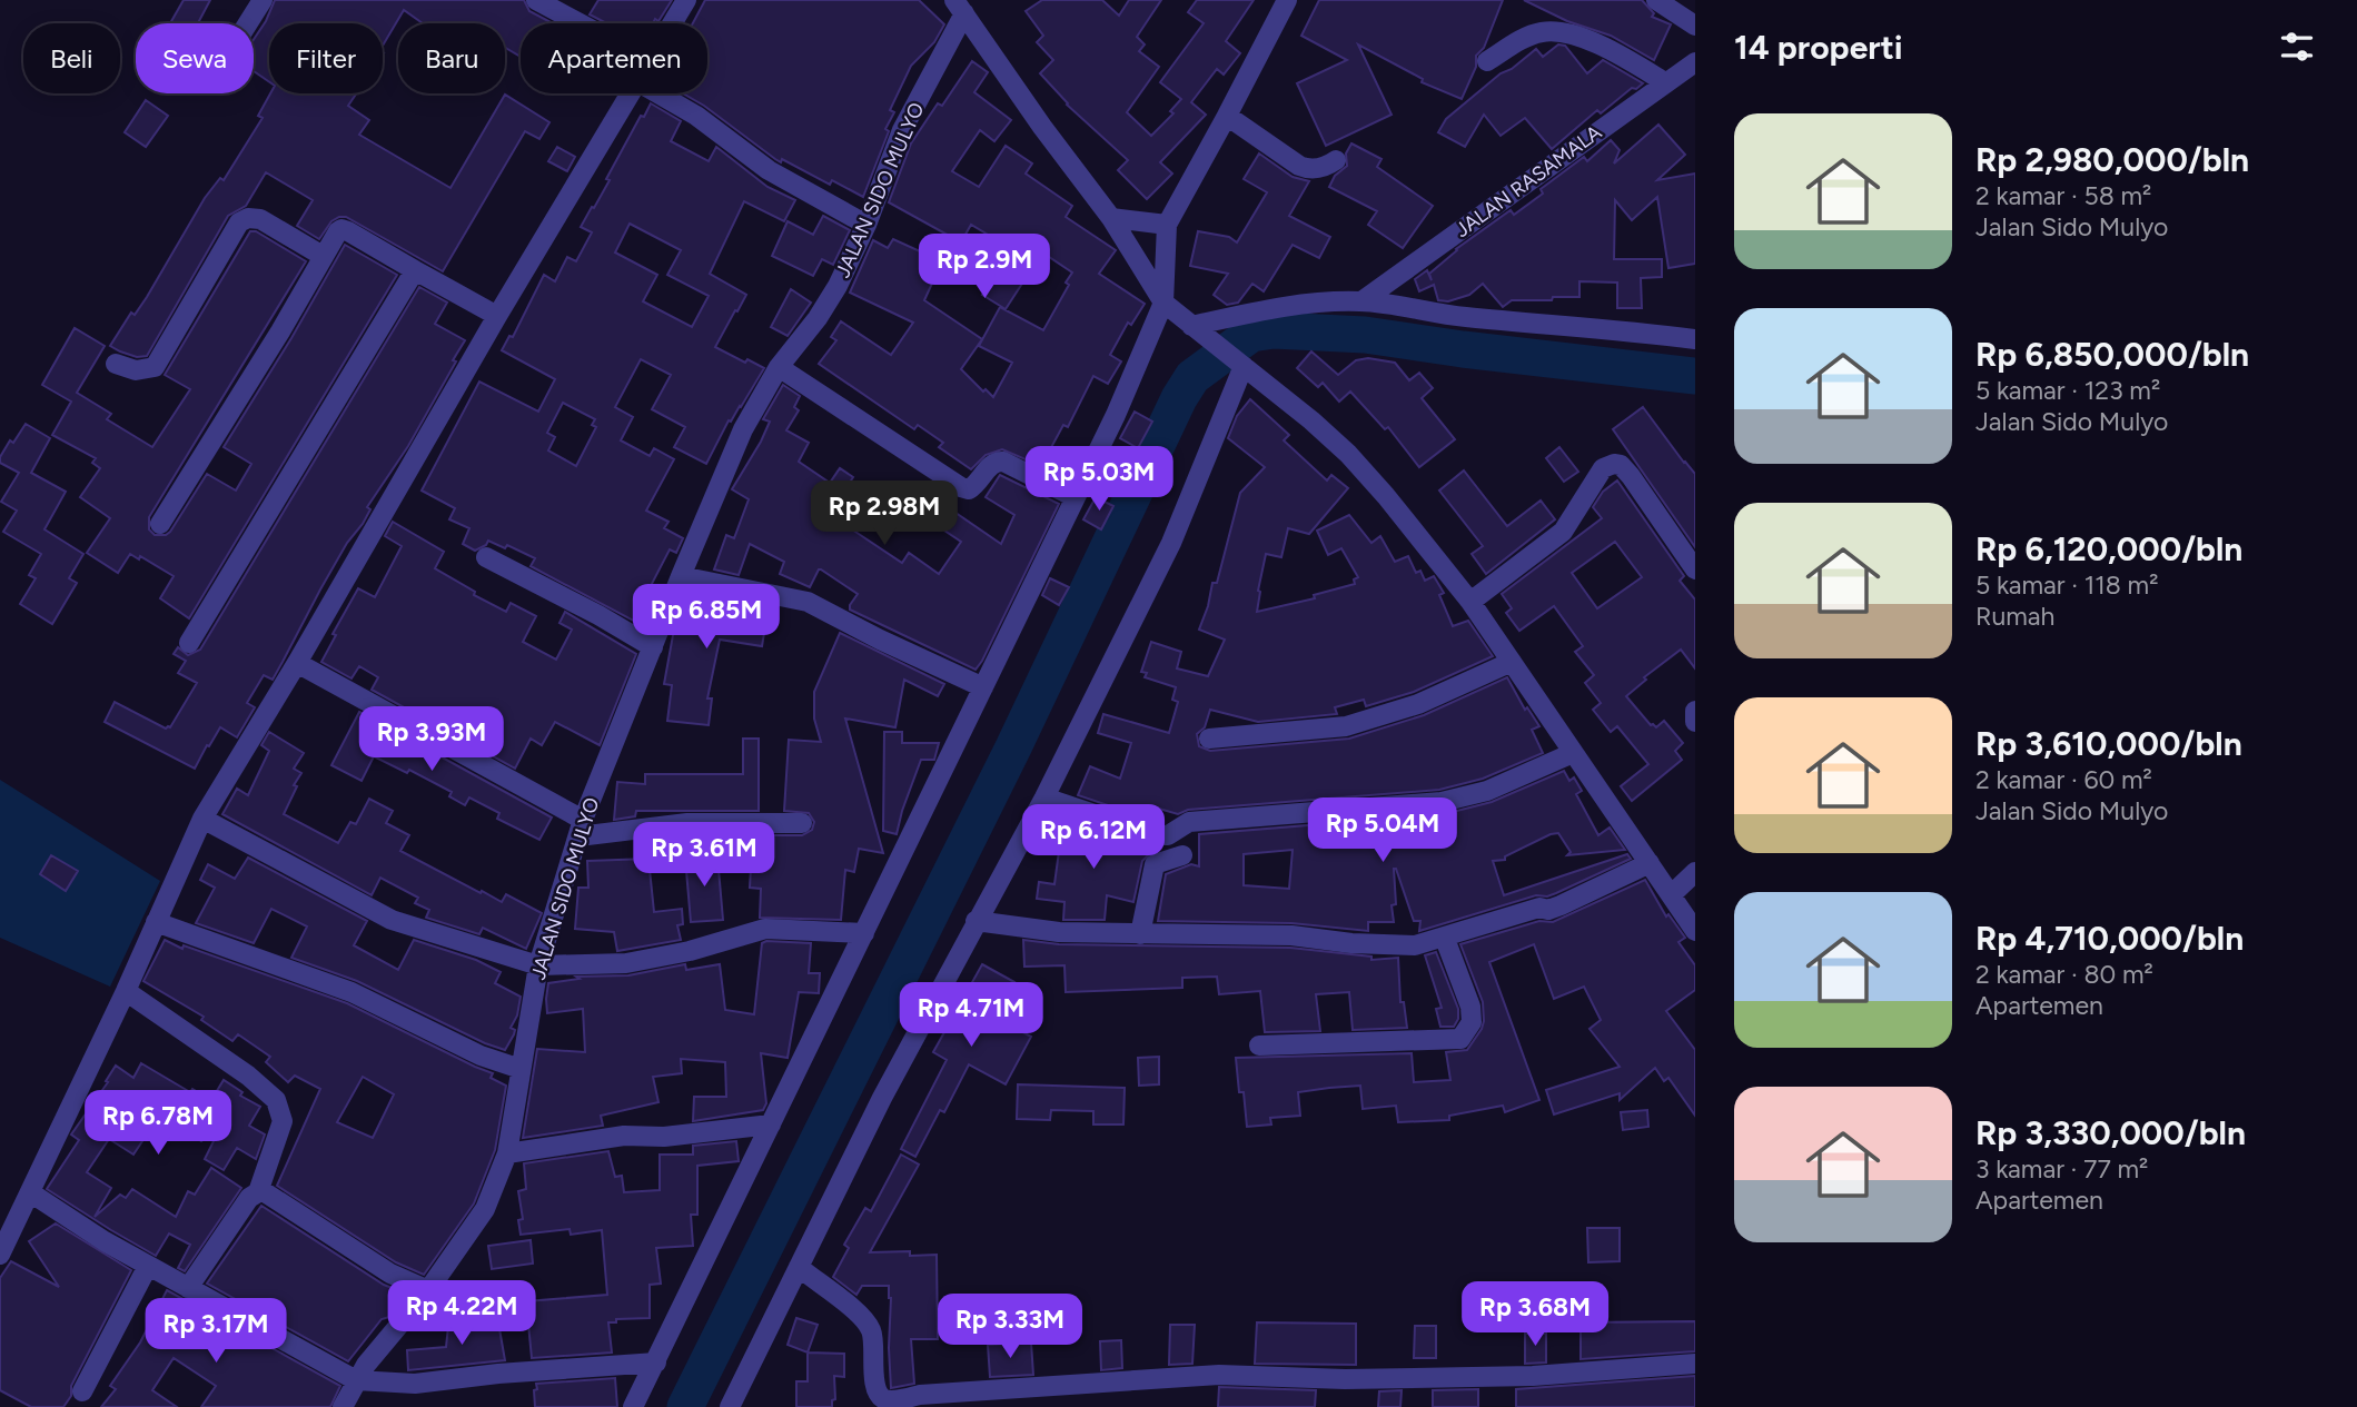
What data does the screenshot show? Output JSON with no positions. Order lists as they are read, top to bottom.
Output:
{
  "streets": {
    "street": ["JALAN RASAMALA", "JALAN SIDO MULYO"]
  },
  "page": {
    "heading": "14 properti",
    "chip": [
      "Beli",
      "Sewa",
      "Filter",
      "Baru",
      "Apartemen"
    ],
    "list": [
      {
        "name": "Rp 2,980,000/bln",
        "note": "2 kamar · 58 m² · Jalan Sido Mulyo"
      },
      {
        "name": "Rp 6,850,000/bln",
        "note": "5 kamar · 123 m² · Jalan Sido Mulyo"
      },
      {
        "name": "Rp 6,120,000/bln",
        "note": "5 kamar · 118 m² · Rumah"
      },
      {
        "name": "Rp 3,610,000/bln",
        "note": "2 kamar · 60 m² · Jalan Sido Mulyo"
      },
      {
        "name": "Rp 4,710,000/bln",
        "note": "2 kamar · 80 m² · Apartemen"
      },
      {
        "name": "Rp 3,330,000/bln",
        "note": "3 kamar · 77 m² · Apartemen"
      }
    ],
    "price": [
      "Rp 2.9M",
      "Rp 5.03M",
      "Rp 2.98M",
      "Rp 6.85M",
      "Rp 3.93M",
      "Rp 5.04M",
      "Rp 6.12M",
      "Rp 3.61M",
      "Rp 4.71M",
      "Rp 6.78M",
      "Rp 4.22M",
      "Rp 3.68M",
      "Rp 3.33M",
      "Rp 3.17M"
    ]
  }
}
